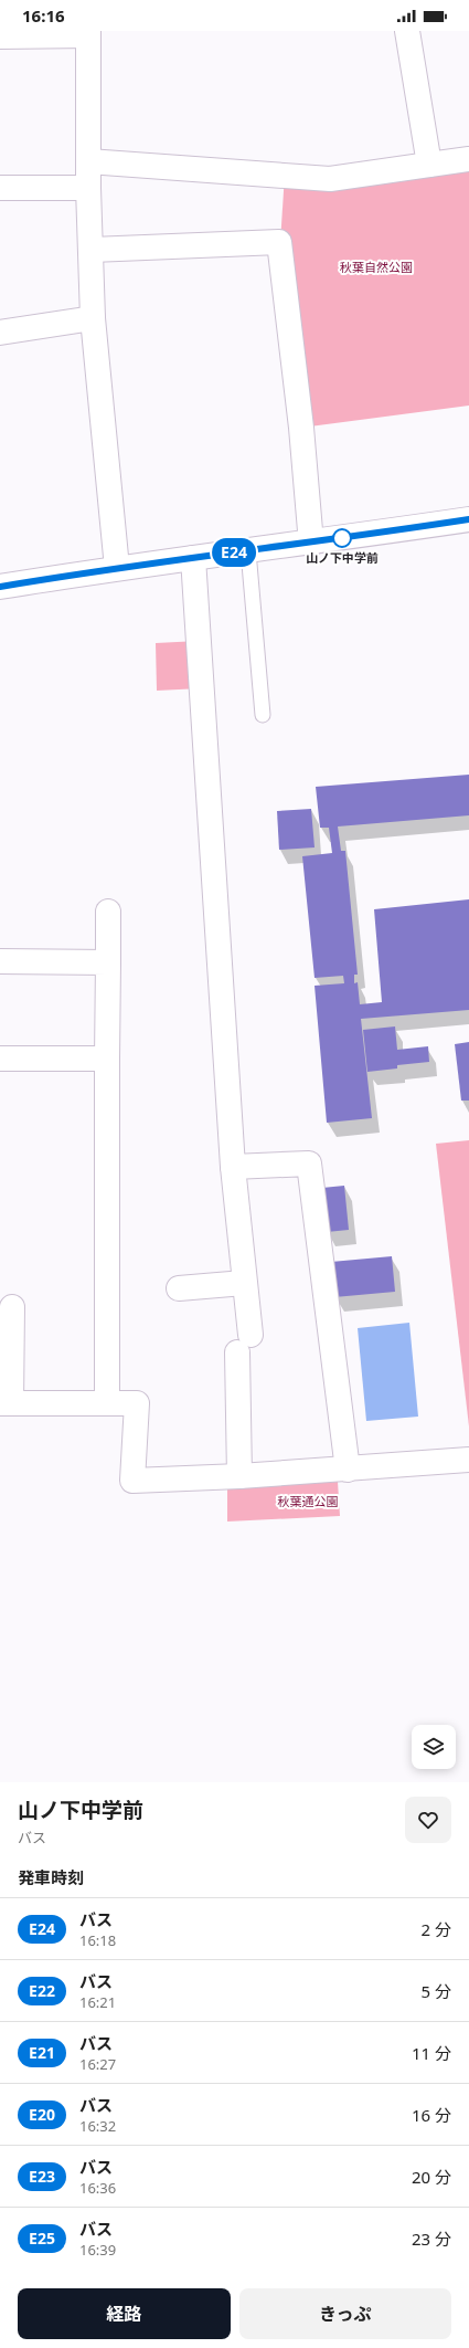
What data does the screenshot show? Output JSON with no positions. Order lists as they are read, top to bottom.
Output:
{
  "parks": ["秋葉自然公園", "秋葉通公園"],
  "places": ["山ノ下中学前"],
  "lines": ["bus line E24"],
  "page": {
    "status": "16:16",
    "on_map": "E24",
    "heading": [
      ["山ノ下中学前", "バス"],
      "発車時刻"
    ],
    "list": [
      {
        "mark": "E24",
        "name": "バス",
        "note": "16:18",
        "value": "2 分"
      },
      {
        "mark": "E22",
        "name": "バス",
        "note": "16:21",
        "value": "5 分"
      },
      {
        "mark": "E21",
        "name": "バス",
        "note": "16:27",
        "value": "11 分"
      },
      {
        "mark": "E20",
        "name": "バス",
        "note": "16:32",
        "value": "16 分"
      },
      {
        "mark": "E23",
        "name": "バス",
        "note": "16:36",
        "value": "20 分"
      },
      {
        "mark": "E25",
        "name": "バス",
        "note": "16:39",
        "value": "23 分"
      }
    ],
    "buttons": ["経路", "きっぷ"]
  }
}
